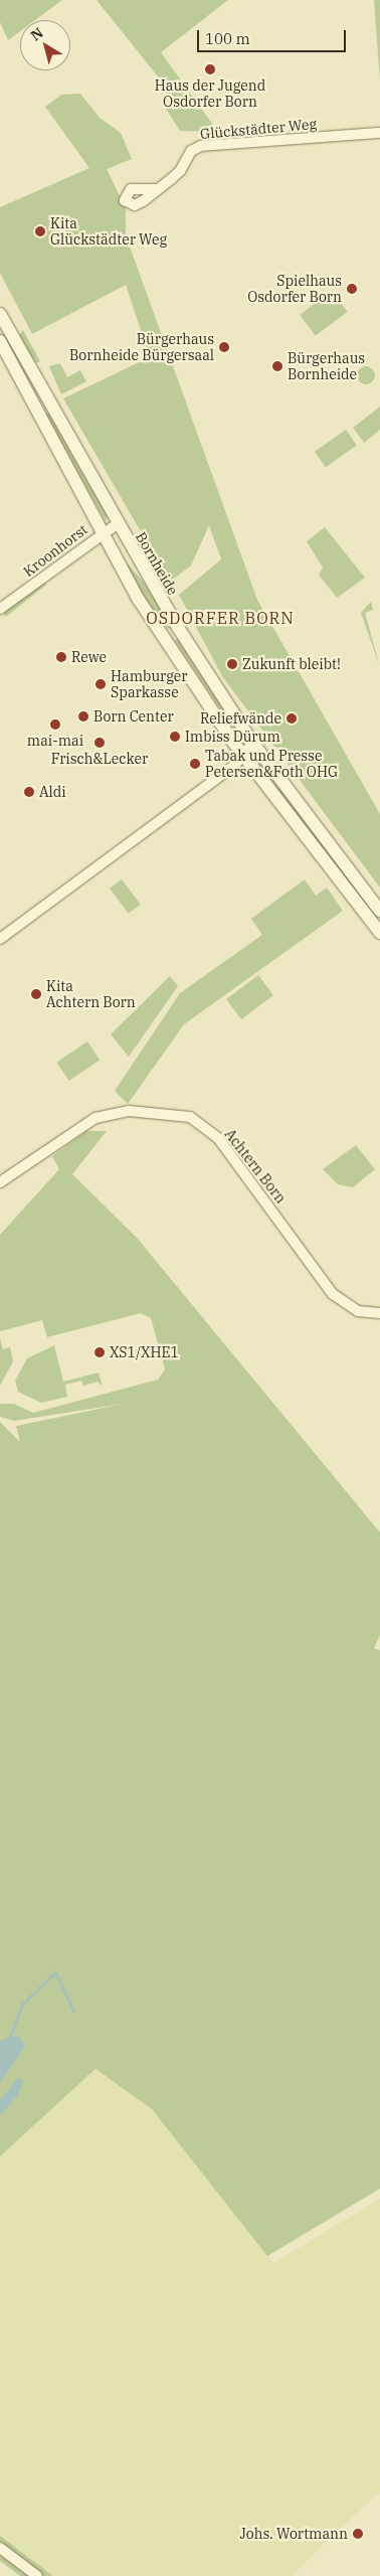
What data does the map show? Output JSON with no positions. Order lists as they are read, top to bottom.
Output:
{
  "streets": {
    "street": [
      "Glückstädter Weg",
      "Kroonhorst",
      "Bornheide",
      "Achtern Born"
    ]
  },
  "crossings": [
    ["Kroonhorst", "Bornheide"]
  ],
  "districts": ["OSDORFER BORN"],
  "places": [
    "Haus der Jugend Osdorfer Born",
    "Kita Glückstädter Weg",
    "Spielhaus Osdorfer Born",
    "Bürgerhaus Bornheide Bürgersaal",
    "Bürgerhaus Bornheide",
    "Rewe",
    "Zukunft bleibt!",
    "Hamburger Sparkasse",
    "Born Center",
    "Reliefwände",
    "mai-mai",
    "Imbiss Dürum",
    "Frisch&Lecker",
    "Tabak und Presse Petersen&Foth OHG",
    "Aldi",
    "Kita Achtern Born",
    "XS1/XHE1",
    "Johs. Wortmann"
  ],
  "scale_bar": "100 m",
  "north": "top left"
}
